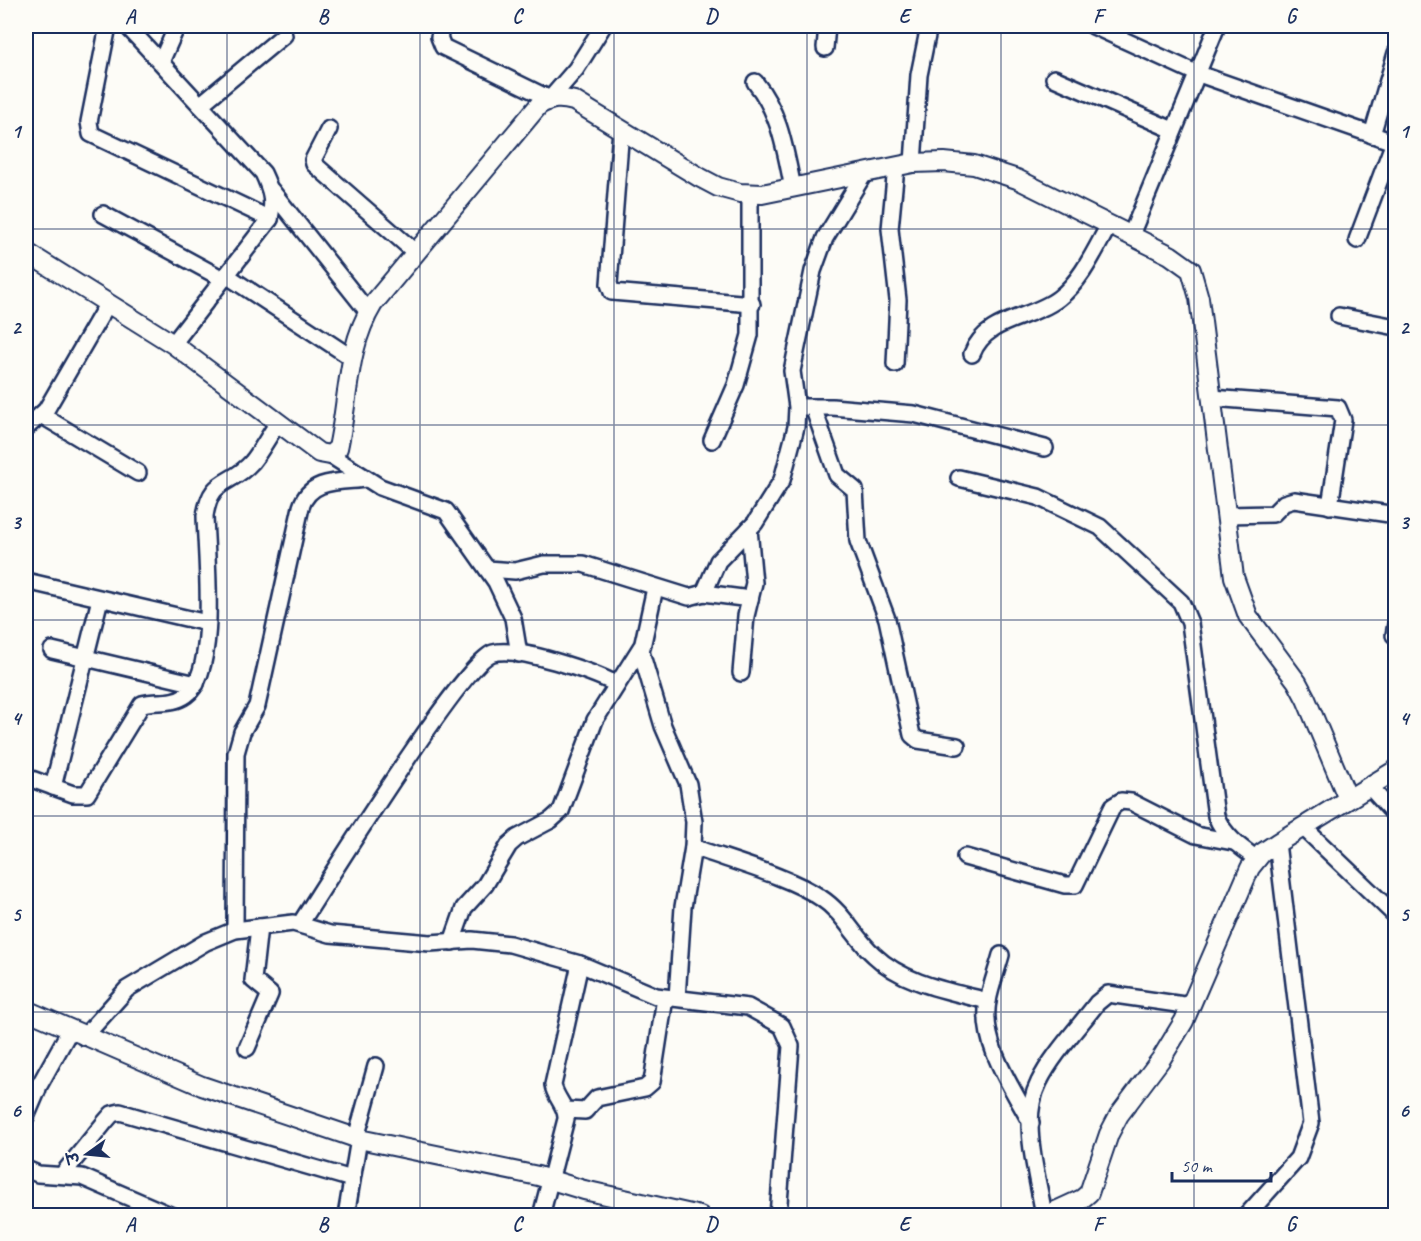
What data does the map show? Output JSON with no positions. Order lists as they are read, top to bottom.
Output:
{
  "scale_bar": "50 m",
  "north": "left",
  "grid": {
    "columns": [
      "A",
      "B",
      "C",
      "D",
      "E",
      "F",
      "G"
    ],
    "rows": [
      "1",
      "2",
      "3",
      "4",
      "5",
      "6"
    ]
  }
}
